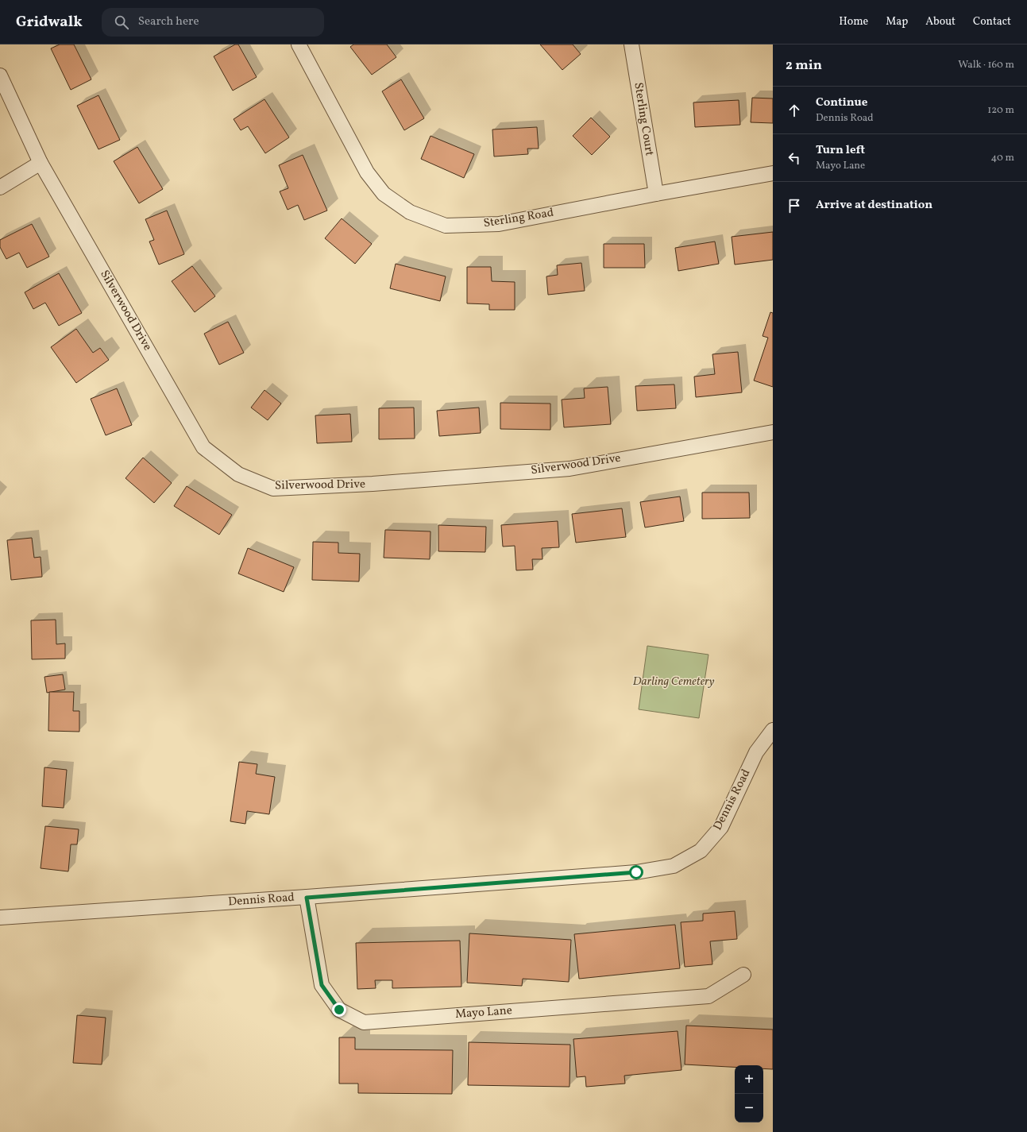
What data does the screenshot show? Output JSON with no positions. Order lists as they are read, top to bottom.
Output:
{
  "streets": {
    "street": [
      "Sterling Court",
      "Sterling Road",
      "Silverwood Drive",
      "Dennis Road",
      "Mayo Lane"
    ]
  },
  "crossings": [
    ["Sterling Court", "Sterling Road"],
    ["Dennis Road", "Mayo Lane"]
  ],
  "parks": ["Darling Cemetery"],
  "page": {
    "header": "Gridwalk",
    "search": "Search here",
    "nav": [
      "Home",
      "Map",
      "About",
      "Contact"
    ],
    "heading": ["2 min", "Walk · 160 m"],
    "list": [
      ["Continue", "Dennis Road", "120 m"],
      ["Turn left", "Mayo Lane", "40 m"],
      "Arrive at destination"
    ],
    "map_buttons": ["+", "−"]
  }
}
